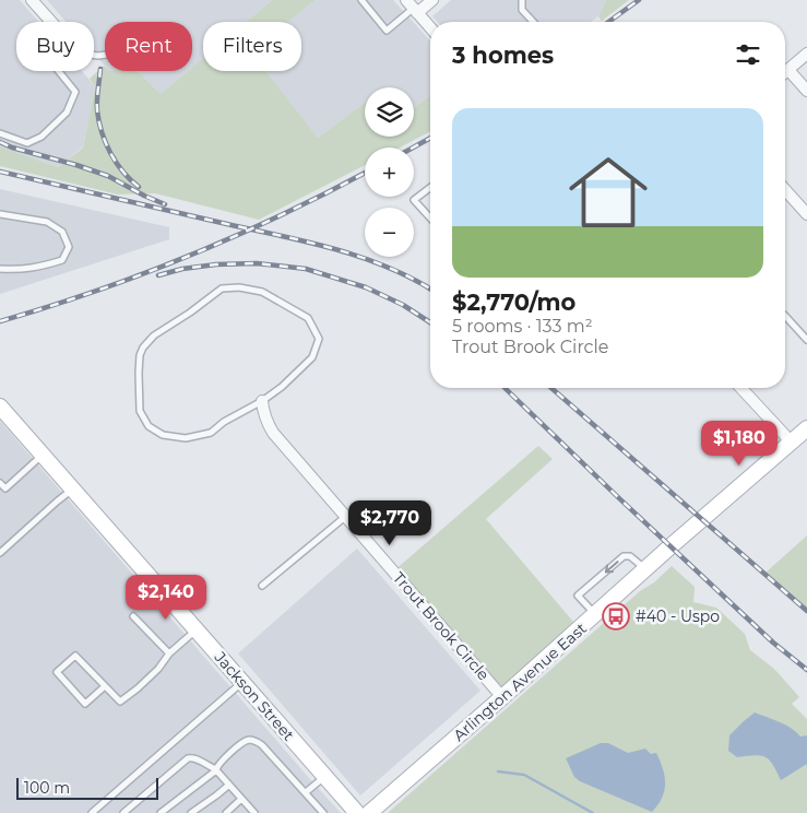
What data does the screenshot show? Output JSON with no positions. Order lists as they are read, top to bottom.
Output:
{
  "streets": {
    "street": ["Trout Brook Circle", "Arlington Avenue East", "Jackson Street"]
  },
  "crossings": [
    ["Trout Brook Circle", "Arlington Avenue East"]
  ],
  "places": {
    "bus stop": ["#40 - Uspo"]
  },
  "scale_bar": "100 m",
  "page": {
    "chip": ["Buy", "Rent", "Filters"],
    "heading": "3 homes",
    "map_buttons": ["+", "−"],
    "list": [
      {
        "name": "$2,770/mo",
        "note": "5 rooms · 133 m² · Trout Brook Circle"
      }
    ],
    "price": ["$1,180", "$2,770", "$2,140"],
    "scale": "100 m"
  }
}
